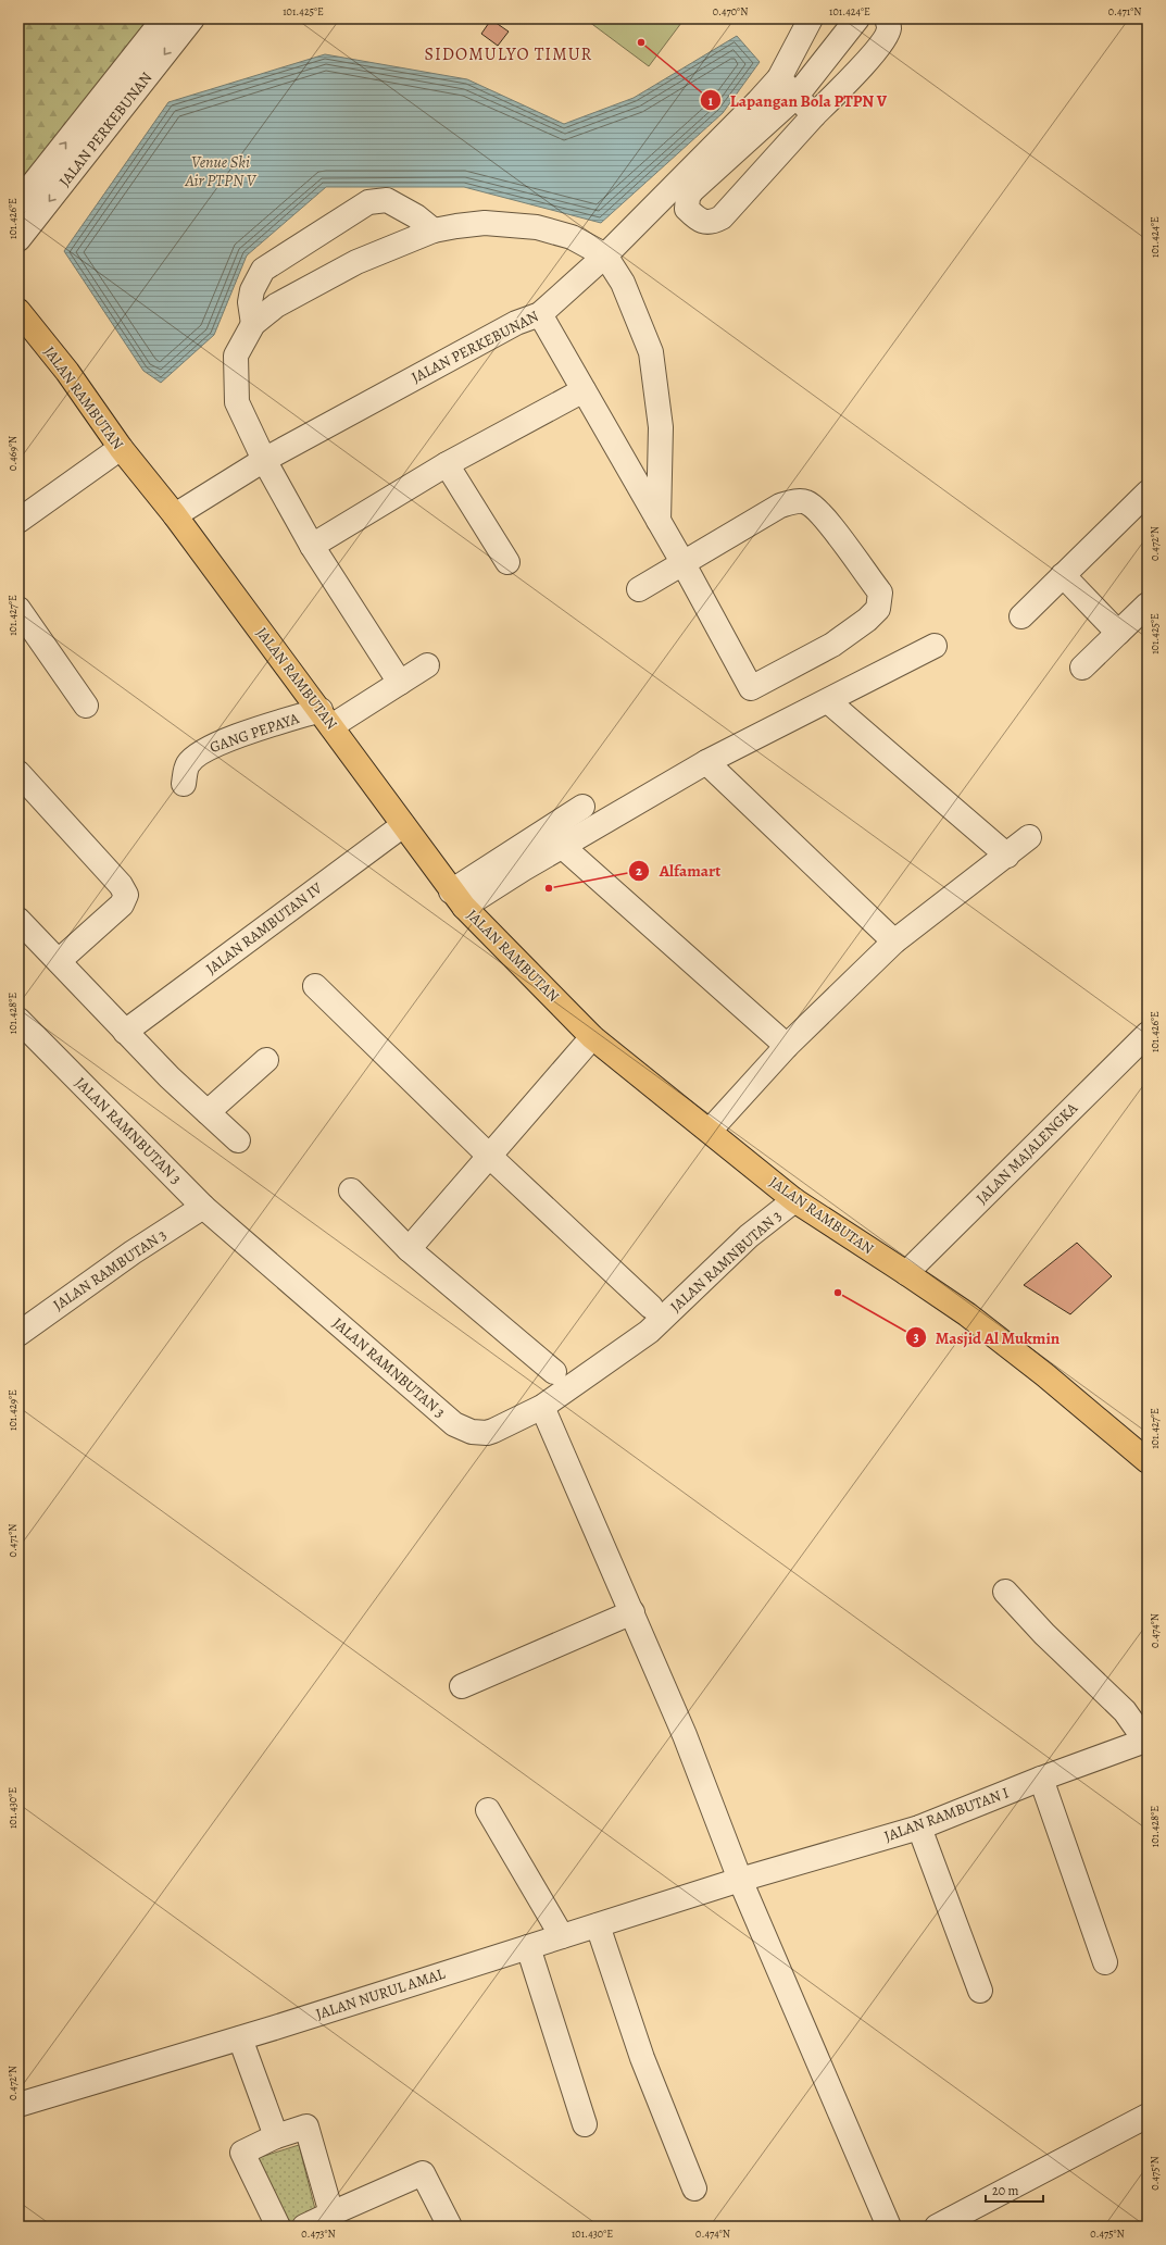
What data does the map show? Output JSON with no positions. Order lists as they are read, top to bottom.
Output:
{
  "streets": {
    "main road": ["JALAN RAMBUTAN"],
    "street": [
      "JALAN PERKEBUNAN",
      "GANG PEPAYA",
      "JALAN RAMBUTAN IV",
      "JALAN RAMNBUTAN 3",
      "JALAN MAJALENGKA",
      "JALAN RAMBUTAN 3",
      "JALAN RAMBUTAN I",
      "JALAN NURUL AMAL"
    ]
  },
  "crossings": [
    ["JALAN PERKEBUNAN", "JALAN RAMBUTAN"],
    ["JALAN RAMBUTAN", "GANG PEPAYA"],
    ["JALAN RAMBUTAN", "JALAN RAMBUTAN IV"],
    ["JALAN RAMBUTAN", "JALAN RAMNBUTAN 3"],
    ["JALAN RAMBUTAN", "JALAN MAJALENGKA"],
    ["JALAN RAMNBUTAN 3", "JALAN RAMBUTAN 3"],
    ["JALAN RAMBUTAN I", "JALAN NURUL AMAL"]
  ],
  "districts": ["SIDOMULYO TIMUR"],
  "water": ["Venue Ski Air PTPN V"],
  "places": ["Lapangan Bola PTPN V", "Alfamart", "Masjid Al Mukmin"],
  "scale_bar": "20 m",
  "coordinates": [
    "101.425°E",
    "0.470°N",
    "101.424°E",
    "0.471°N",
    "101.426°E",
    "0.469°N",
    "0.472°N",
    "101.427°E",
    "101.428°E",
    "101.429°E",
    "0.474°N",
    "101.430°E",
    "0.475°N",
    "0.473°N"
  ]
}
